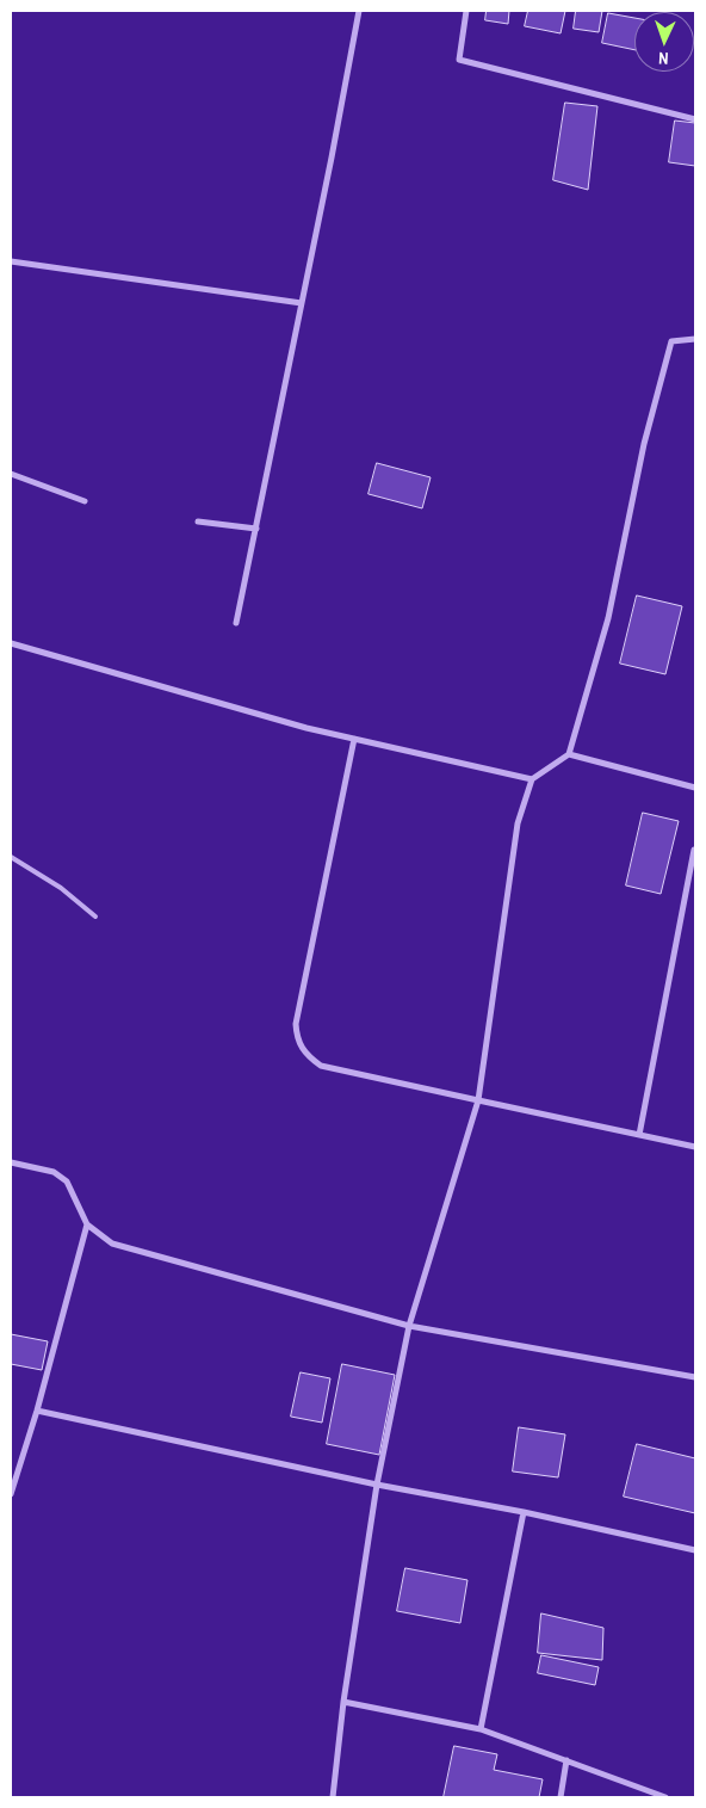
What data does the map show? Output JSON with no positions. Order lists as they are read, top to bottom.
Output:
{
  "north": "bottom"
}
